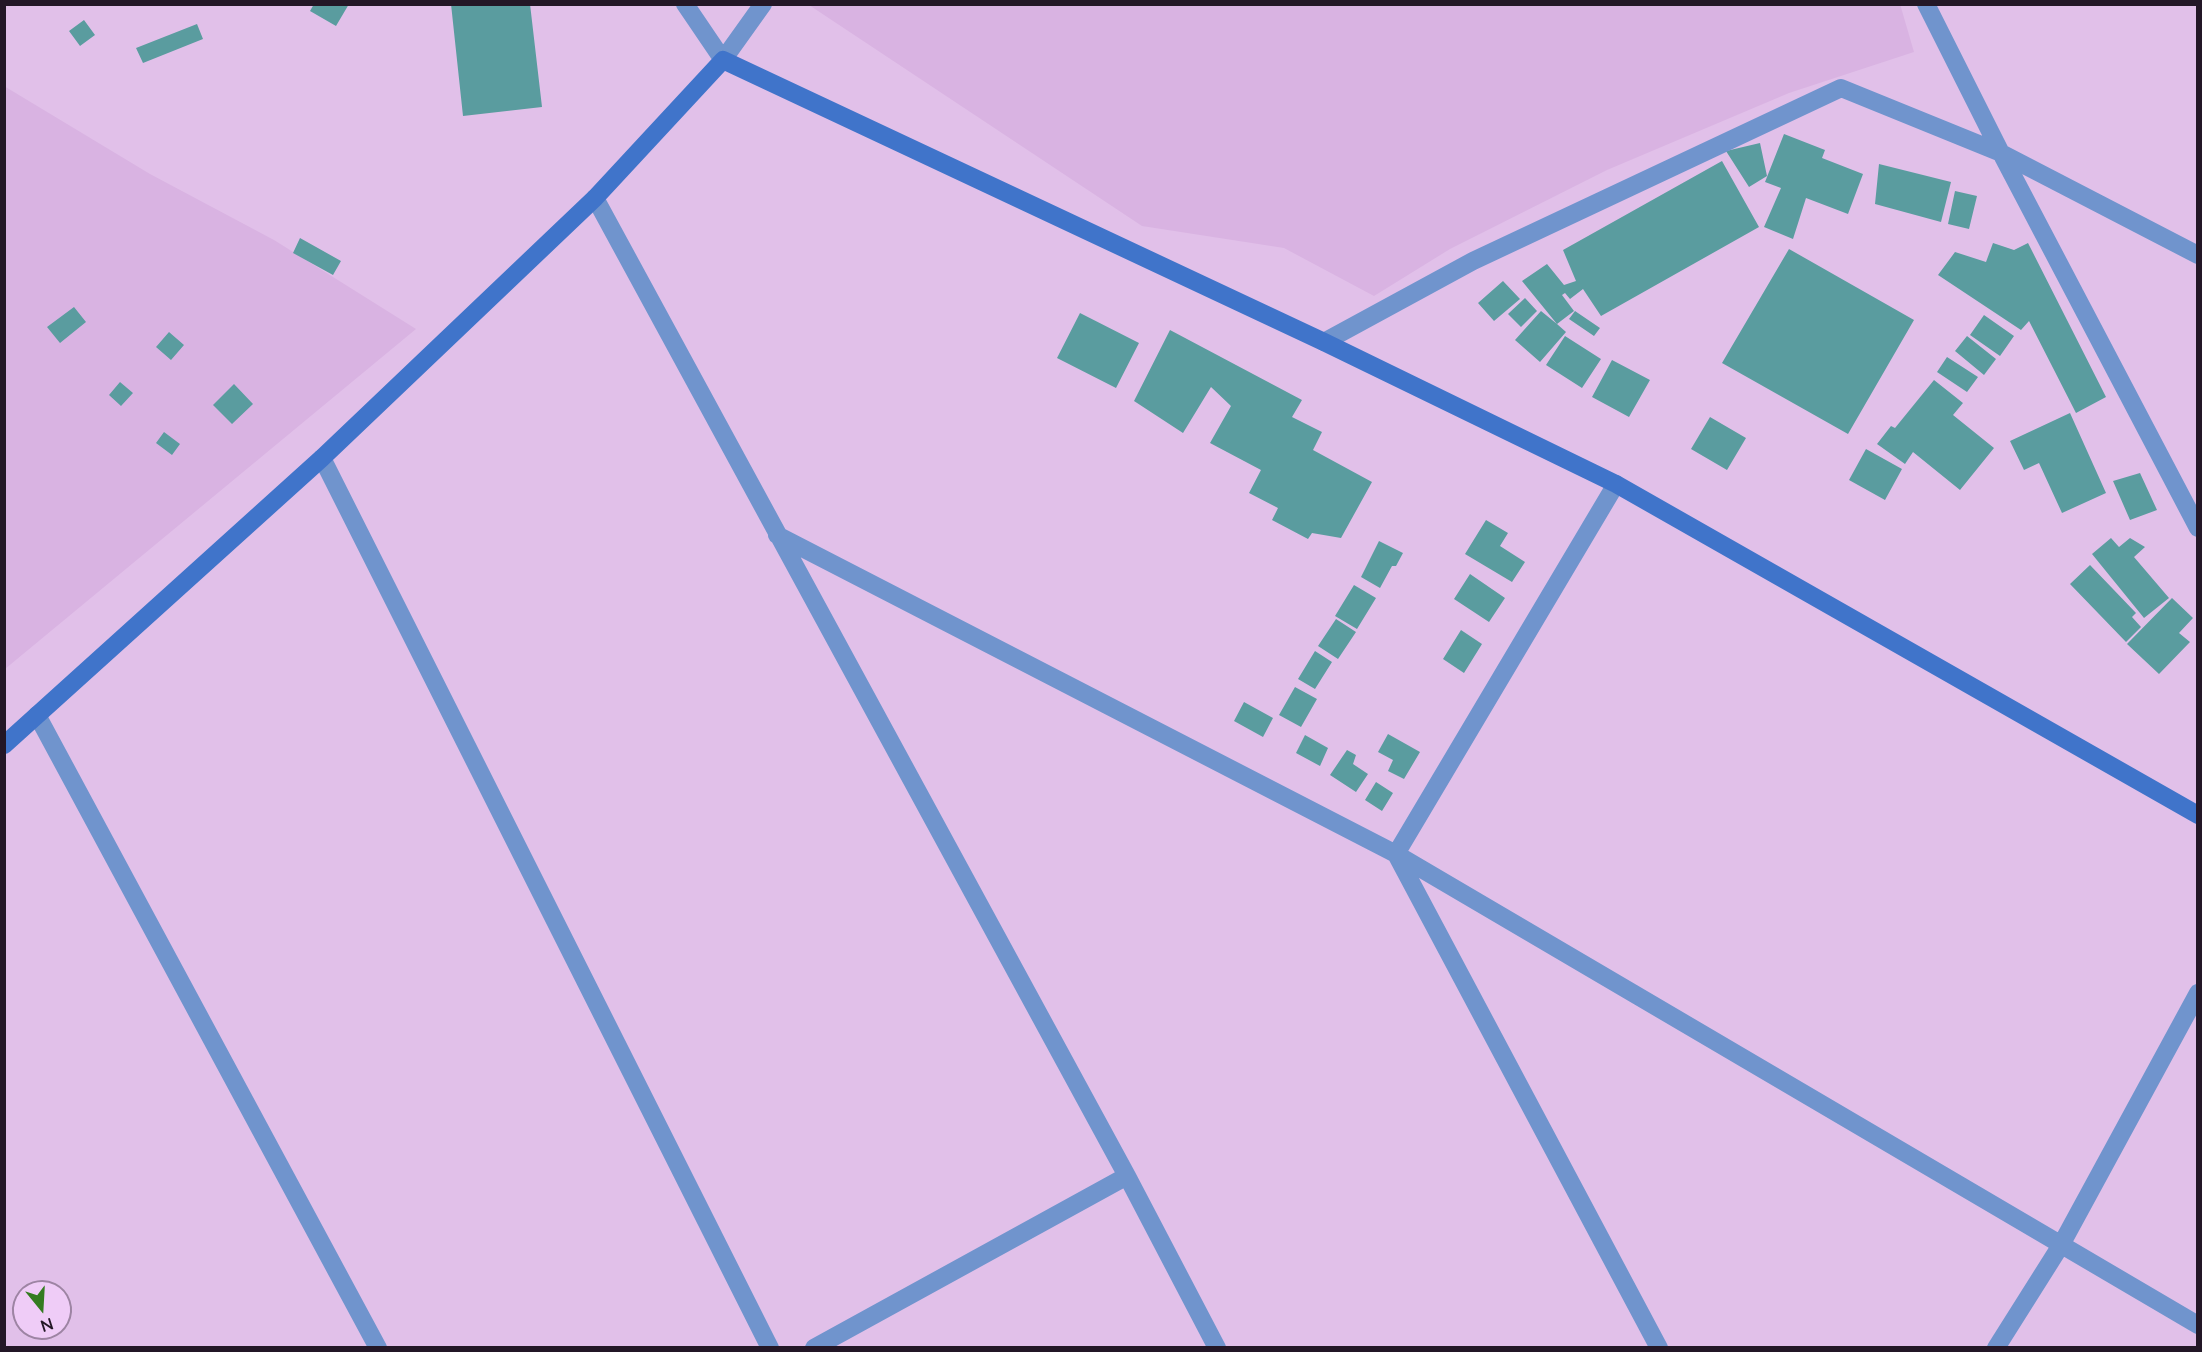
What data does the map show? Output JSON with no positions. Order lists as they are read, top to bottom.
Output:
{
  "north": "bottom"
}
